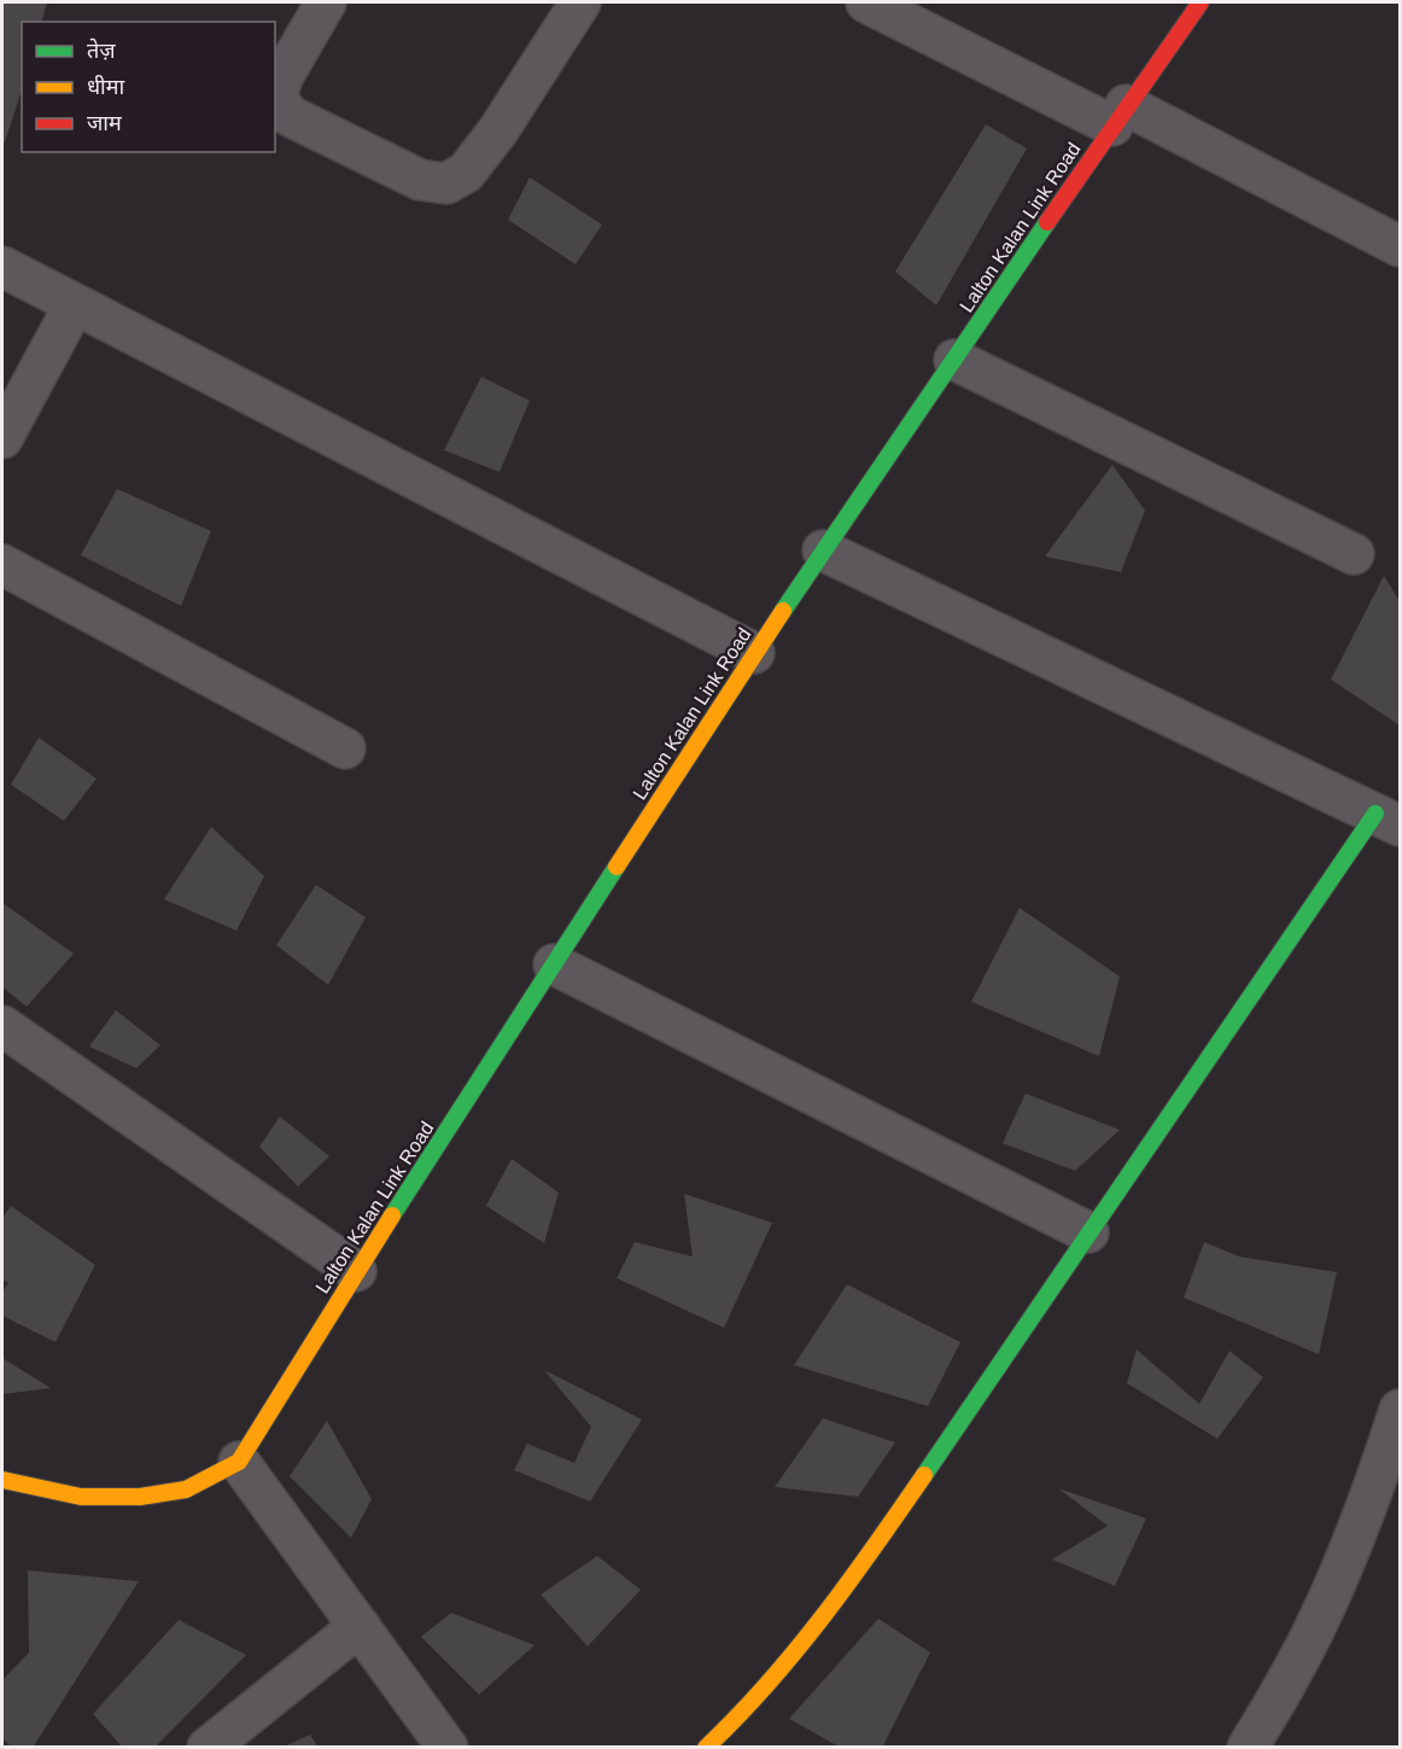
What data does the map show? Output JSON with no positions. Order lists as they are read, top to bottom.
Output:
{
  "streets": {
    "street": ["Lalton Kalan Link Road"]
  },
  "legend": ["तेज़", "धीमा", "जाम"]
}
